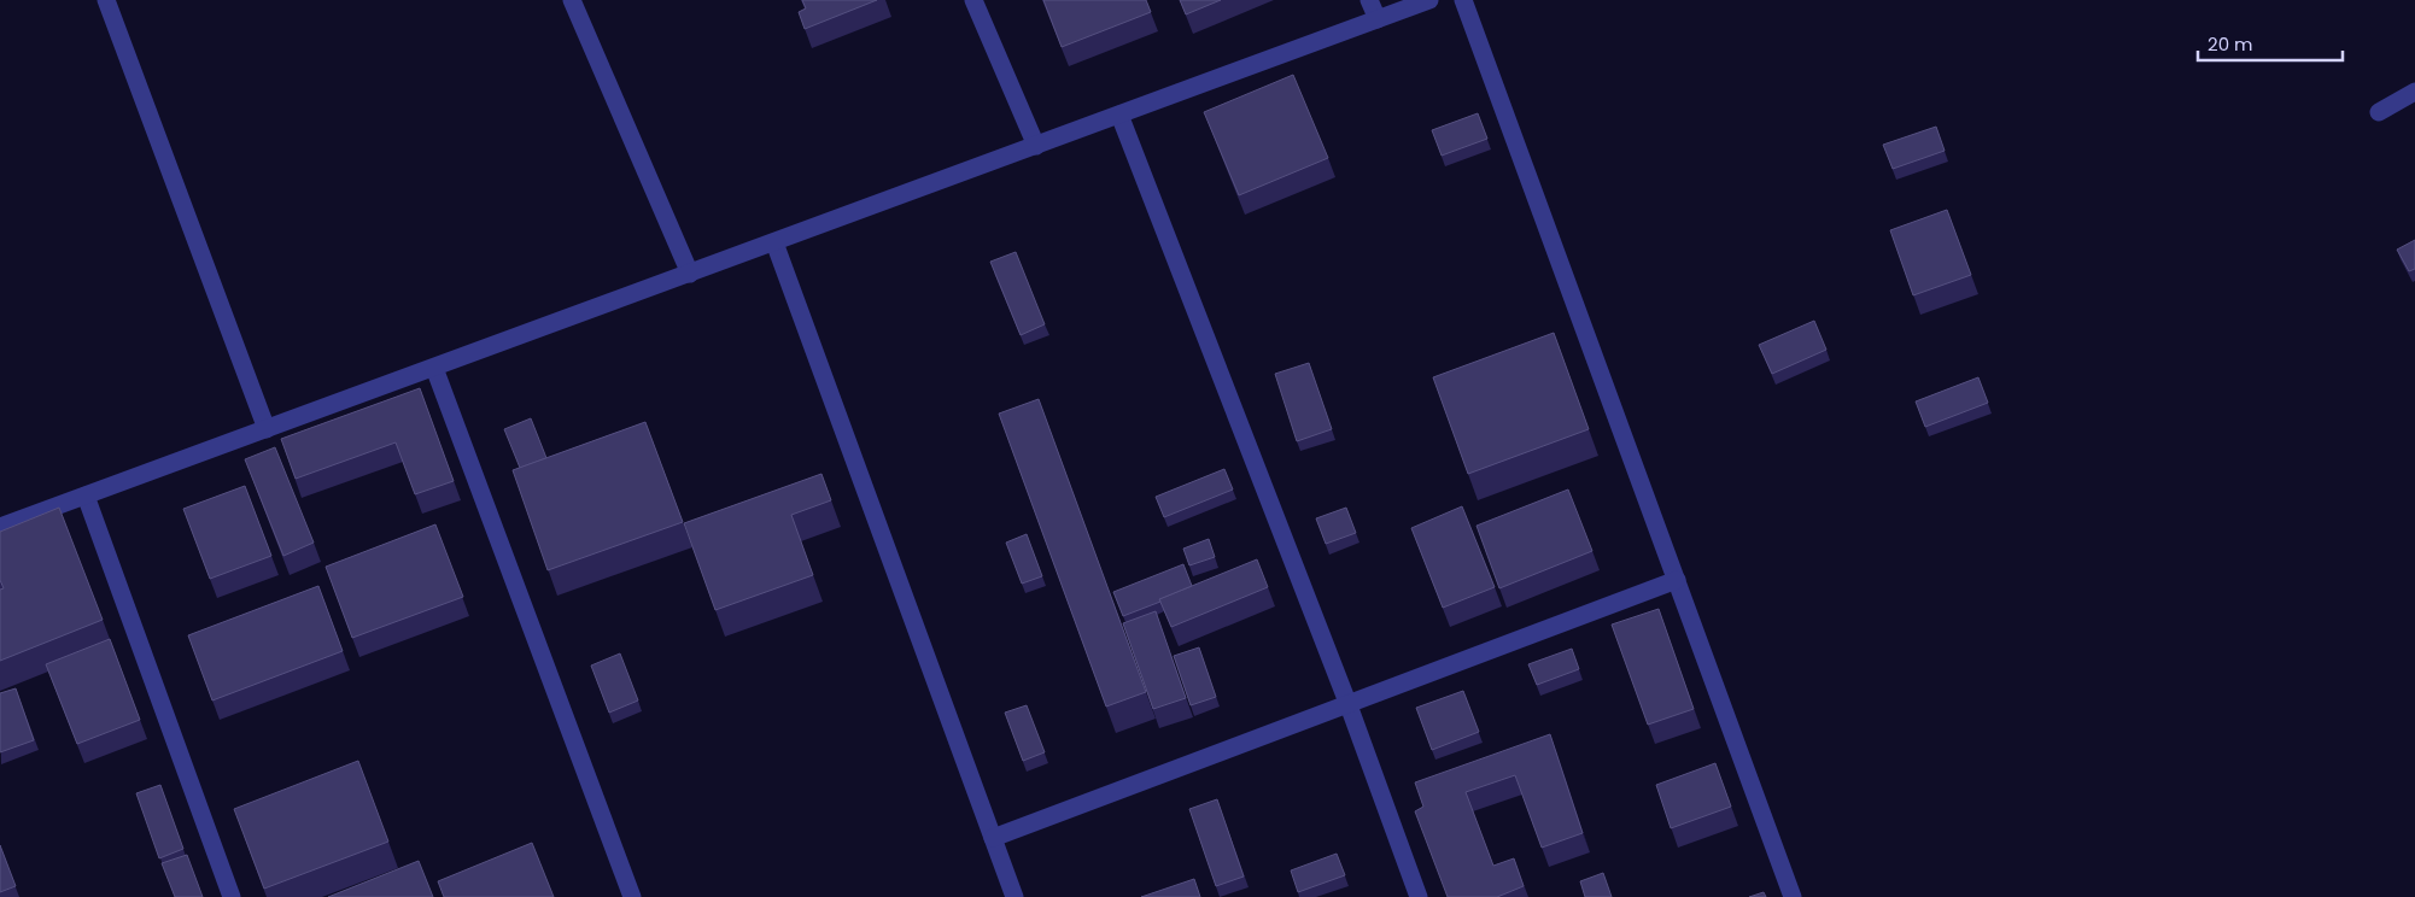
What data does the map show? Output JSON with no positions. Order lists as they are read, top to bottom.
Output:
{
  "scale_bar": "20 m"
}
